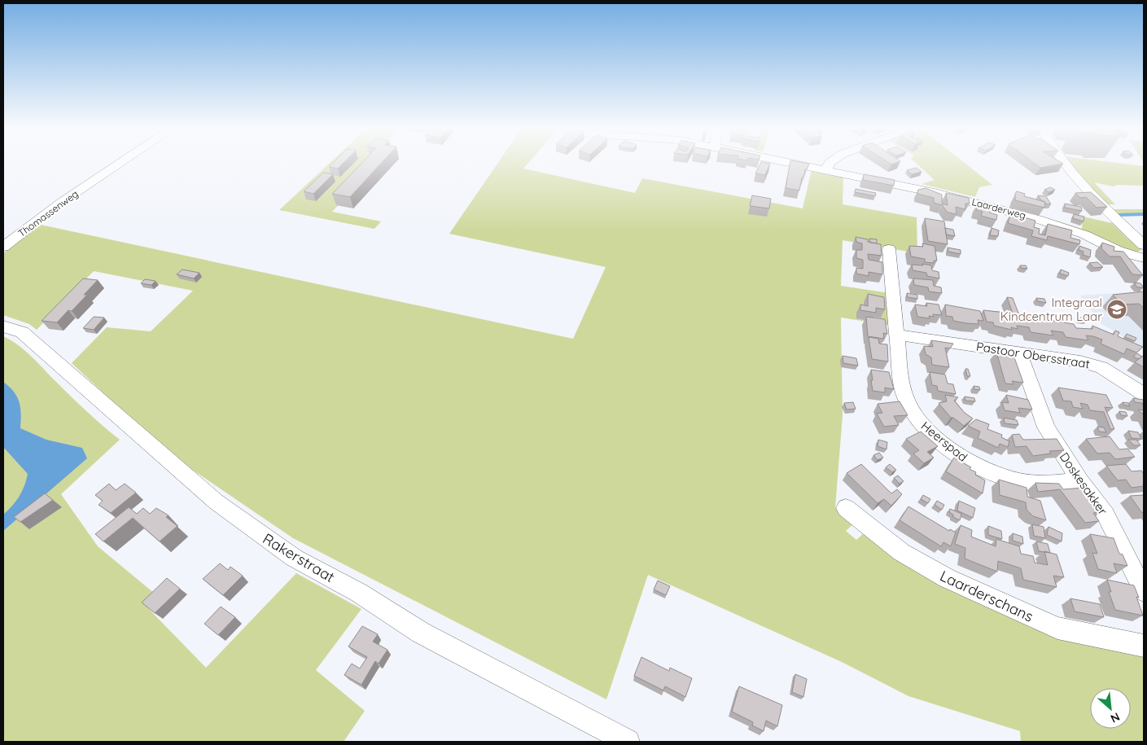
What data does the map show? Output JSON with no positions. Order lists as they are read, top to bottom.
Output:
{
  "streets": {
    "street": [
      "Laarderweg",
      "Thomassenweg",
      "Pastoor Obersstraat",
      "Heerspad",
      "Doskesakker",
      "Rakerstraat",
      "Laarderschans"
    ]
  },
  "crossings": [
    ["Pastoor Obersstraat", "Heerspad"],
    ["Pastoor Obersstraat", "Doskesakker"],
    ["Heerspad", "Doskesakker"]
  ],
  "places": {
    "school or university": ["Integraal Kindcentrum Laar"]
  },
  "north": "bottom right"
}
